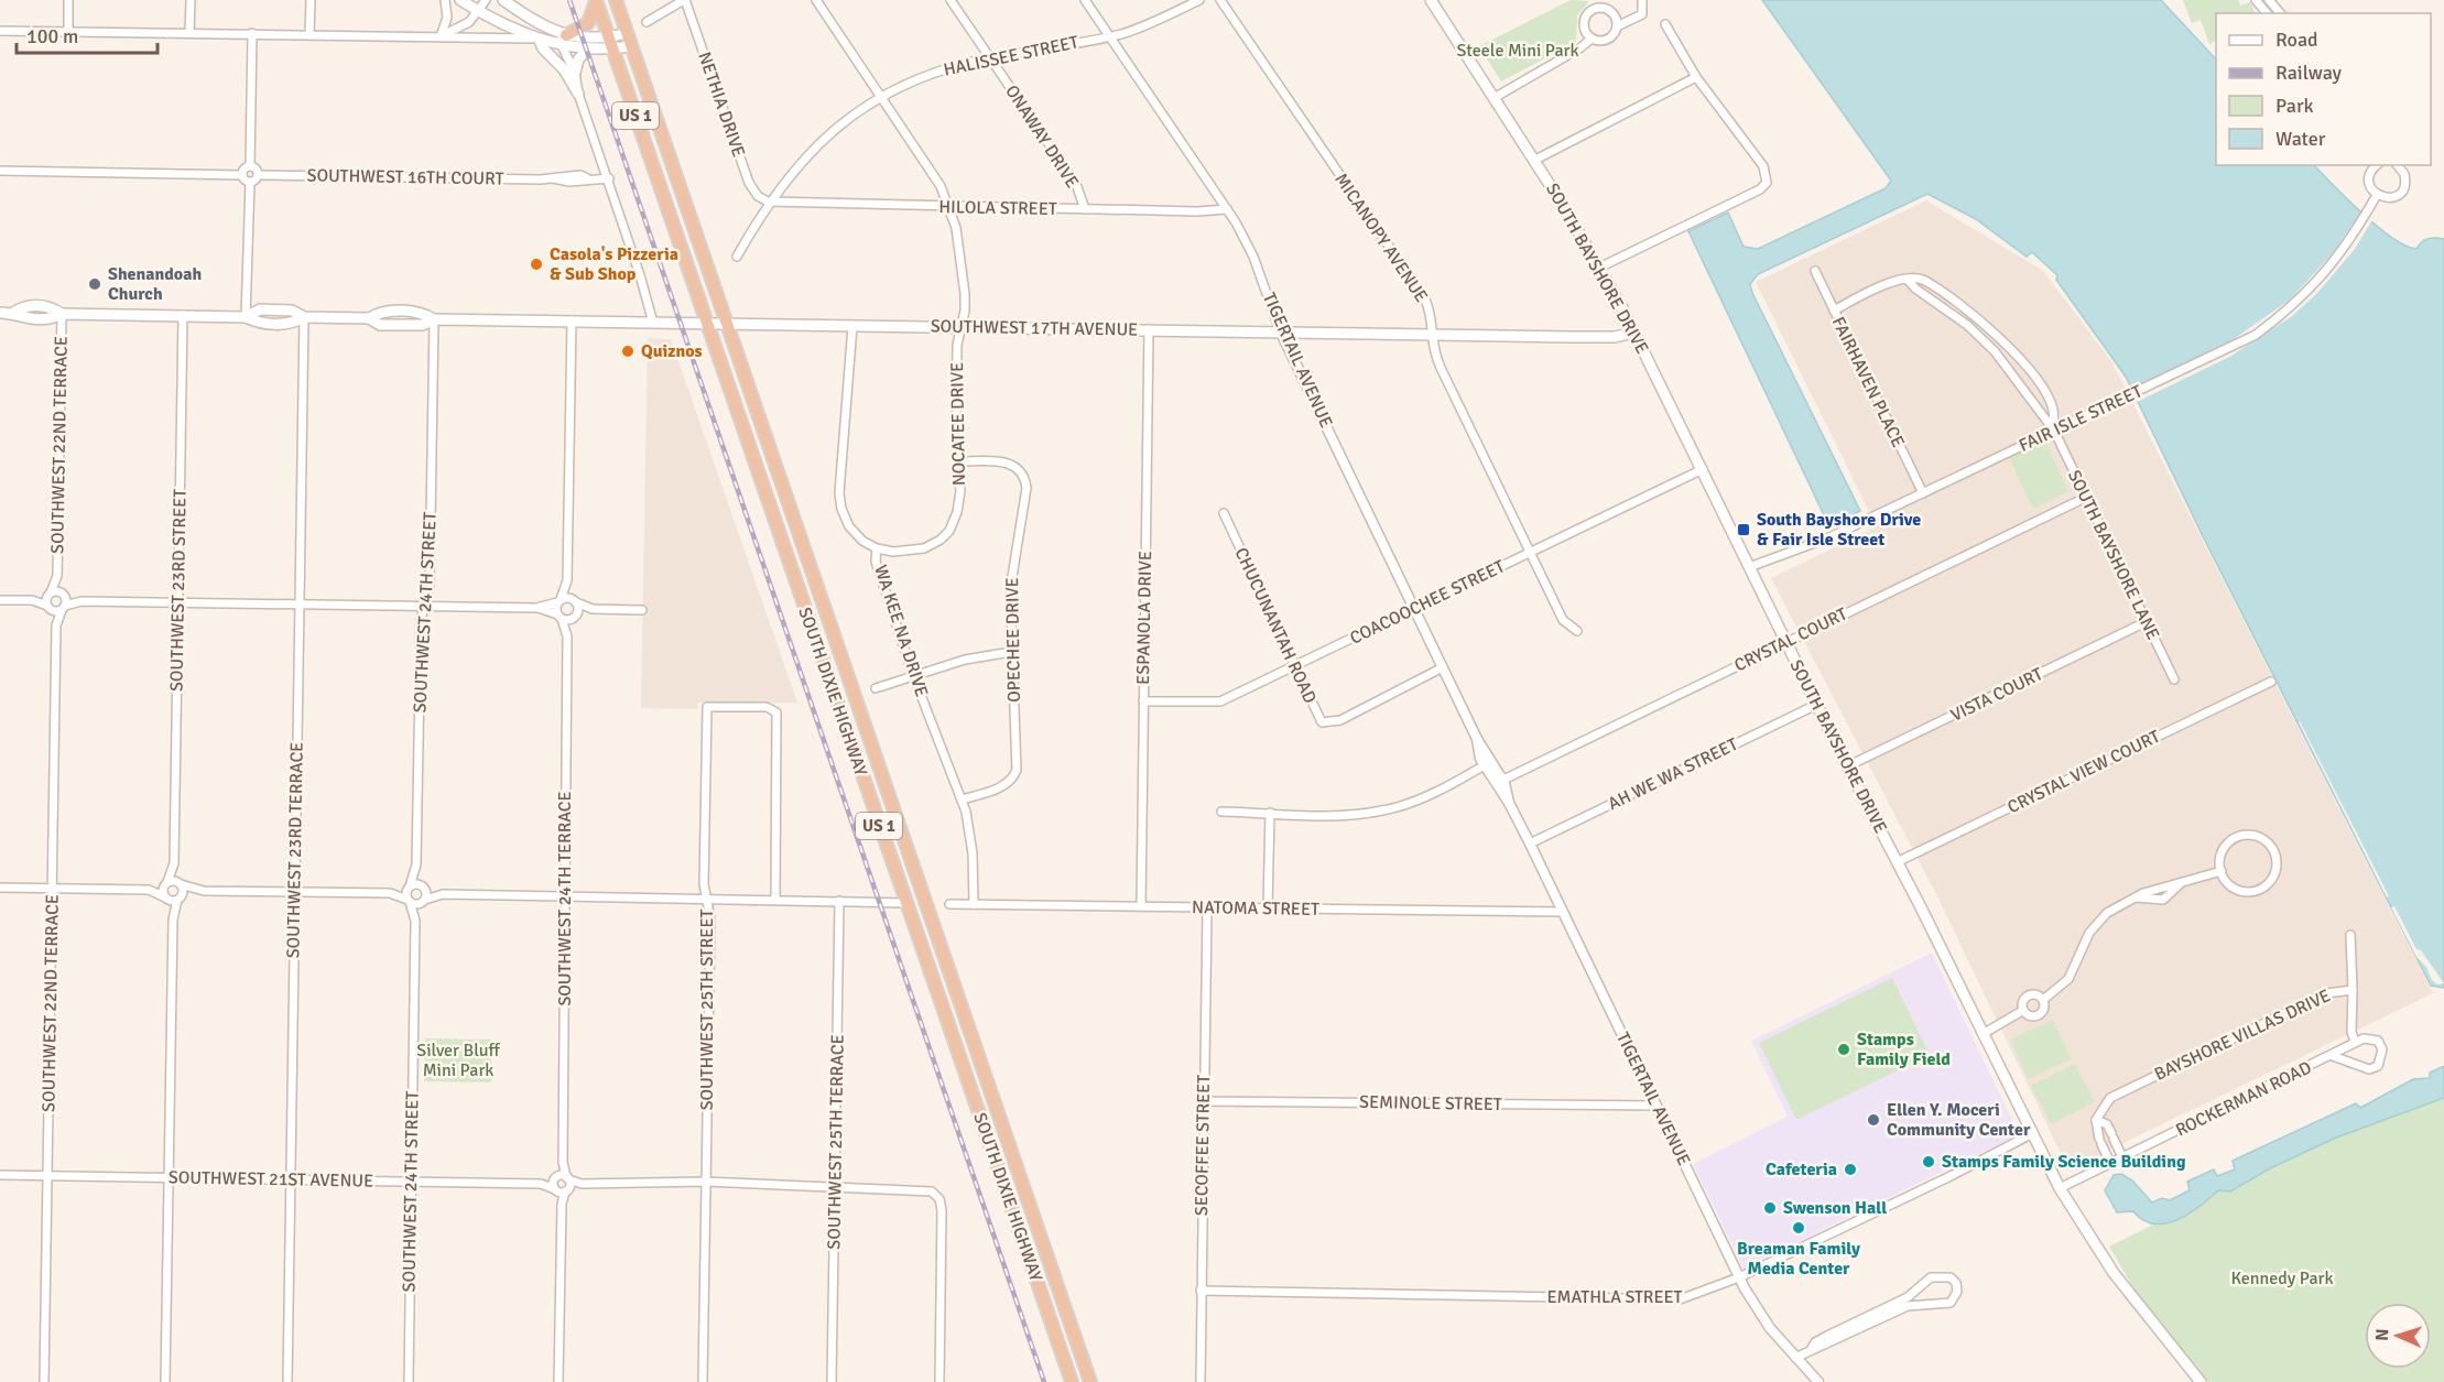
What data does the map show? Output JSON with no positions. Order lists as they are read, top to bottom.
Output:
{
  "streets": {
    "highway": ["US 1", "SOUTH DIXIE HIGHWAY"],
    "main road": ["SOUTH BAYSHORE DRIVE", "SOUTHWEST 17TH AVENUE"],
    "street": [
      "HALISSEE STREET",
      "NETHIA DRIVE",
      "ONAWAY DRIVE",
      "SOUTHWEST 16TH COURT",
      "HILOLA STREET",
      "MICANOPY AVENUE",
      "TIGERTAIL AVENUE",
      "FAIRHAVEN PLACE",
      "FAIR ISLE STREET",
      "NOCATEE DRIVE",
      "SOUTHWEST 22ND TERRACE",
      "SOUTH BAYSHORE LANE",
      "SOUTHWEST 23RD STREET",
      "COACOOCHEE STREET",
      "SOUTHWEST 24TH STREET",
      "ESPANOLA DRIVE",
      "CHUCUNANTAH ROAD",
      "WA KEE NA DRIVE",
      "OPECHEE DRIVE",
      "CRYSTAL COURT",
      "VISTA COURT",
      "CRYSTAL VIEW COURT",
      "AH WE WA STREET",
      "SOUTHWEST 23RD TERRACE",
      "SOUTHWEST 24TH TERRACE",
      "NATOMA STREET",
      "SOUTHWEST 25TH STREET",
      "BAYSHORE VILLAS DRIVE",
      "ROCKERMAN ROAD",
      "SEMINOLE STREET",
      "SOUTHWEST 25TH TERRACE",
      "SECOFFEE STREET",
      "SOUTHWEST 21ST AVENUE",
      "EMATHLA STREET"
    ]
  },
  "crossings": [
    ["HALISSEE STREET", "NETHIA DRIVE"],
    ["HALISSEE STREET", "ONAWAY DRIVE"],
    ["HALISSEE STREET", "HILOLA STREET"],
    ["HALISSEE STREET", "TIGERTAIL AVENUE"],
    ["HALISSEE STREET", "NOCATEE DRIVE"],
    ["NETHIA DRIVE", "HILOLA STREET"],
    ["ONAWAY DRIVE", "HILOLA STREET"],
    ["HILOLA STREET", "TIGERTAIL AVENUE"],
    ["HILOLA STREET", "NOCATEE DRIVE"],
    ["MICANOPY AVENUE", "SOUTHWEST 17TH AVENUE"],
    ["MICANOPY AVENUE", "COACOOCHEE STREET"],
    ["SOUTH BAYSHORE DRIVE", "SOUTHWEST 17TH AVENUE"],
    ["SOUTH BAYSHORE DRIVE", "FAIR ISLE STREET"],
    ["SOUTH BAYSHORE DRIVE", "COACOOCHEE STREET"],
    ["SOUTH BAYSHORE DRIVE", "CRYSTAL COURT"],
    ["SOUTH BAYSHORE DRIVE", "VISTA COURT"],
    ["SOUTH BAYSHORE DRIVE", "CRYSTAL VIEW COURT"],
    ["SOUTH BAYSHORE DRIVE", "AH WE WA STREET"],
    ["SOUTH BAYSHORE DRIVE", "ROCKERMAN ROAD"],
    ["SOUTH BAYSHORE DRIVE", "EMATHLA STREET"],
    ["SOUTHWEST 17TH AVENUE", "TIGERTAIL AVENUE"],
    ["SOUTHWEST 17TH AVENUE", "NOCATEE DRIVE"],
    ["SOUTHWEST 17TH AVENUE", "SOUTHWEST 22ND TERRACE"],
    ["SOUTHWEST 17TH AVENUE", "SOUTHWEST 23RD STREET"],
    ["SOUTHWEST 17TH AVENUE", "SOUTHWEST 24TH STREET"],
    ["SOUTHWEST 17TH AVENUE", "ESPANOLA DRIVE"],
    ["SOUTHWEST 17TH AVENUE", "WA KEE NA DRIVE"],
    ["SOUTHWEST 17TH AVENUE", "SOUTH DIXIE HIGHWAY"],
    ["SOUTHWEST 17TH AVENUE", "SOUTHWEST 23RD TERRACE"],
    ["TIGERTAIL AVENUE", "COACOOCHEE STREET"],
    ["TIGERTAIL AVENUE", "CHUCUNANTAH ROAD"],
    ["TIGERTAIL AVENUE", "CRYSTAL COURT"],
    ["TIGERTAIL AVENUE", "AH WE WA STREET"],
    ["TIGERTAIL AVENUE", "NATOMA STREET"],
    ["TIGERTAIL AVENUE", "SEMINOLE STREET"],
    ["TIGERTAIL AVENUE", "EMATHLA STREET"],
    ["FAIRHAVEN PLACE", "FAIR ISLE STREET"],
    ["FAIR ISLE STREET", "SOUTH BAYSHORE LANE"],
    ["NOCATEE DRIVE", "WA KEE NA DRIVE"],
    ["NOCATEE DRIVE", "OPECHEE DRIVE"],
    ["SOUTHWEST 22ND TERRACE", "SOUTHWEST 21ST AVENUE"],
    ["SOUTH BAYSHORE LANE", "CRYSTAL COURT"],
    ["SOUTH BAYSHORE LANE", "VISTA COURT"],
    ["COACOOCHEE STREET", "ESPANOLA DRIVE"],
    ["COACOOCHEE STREET", "CHUCUNANTAH ROAD"],
    ["SOUTHWEST 24TH STREET", "SOUTHWEST 21ST AVENUE"],
    ["ESPANOLA DRIVE", "NATOMA STREET"],
    ["WA KEE NA DRIVE", "OPECHEE DRIVE"],
    ["WA KEE NA DRIVE", "NATOMA STREET"],
    ["SOUTHWEST 23RD TERRACE", "SOUTHWEST 21ST AVENUE"],
    ["SOUTHWEST 24TH TERRACE", "SOUTHWEST 21ST AVENUE"],
    ["NATOMA STREET", "SECOFFEE STREET"],
    ["SOUTHWEST 25TH STREET", "SOUTHWEST 21ST AVENUE"],
    ["BAYSHORE VILLAS DRIVE", "ROCKERMAN ROAD"],
    ["SEMINOLE STREET", "SECOFFEE STREET"],
    ["SOUTHWEST 25TH TERRACE", "SOUTHWEST 21ST AVENUE"],
    ["SECOFFEE STREET", "EMATHLA STREET"]
  ],
  "parks": ["Steele Mini Park", "Silver Bluff Mini Park", "Kennedy Park"],
  "places": {
    "other": [
      "Casola's Pizzeria & Sub Shop",
      "Shenandoah Church",
      "Quiznos",
      "Stamps Family Field",
      "Ellen Y. Moceri Community Center",
      "Stamps Family Science Building",
      "Cafeteria",
      "Swenson Hall",
      "Breaman Family Media Center"
    ],
    "transit": ["South Bayshore Drive & Fair Isle Street"]
  },
  "legend": [
    "Road",
    "Railway",
    "Park",
    "Water"
  ],
  "scale_bar": "100 m",
  "north": "left"
}
